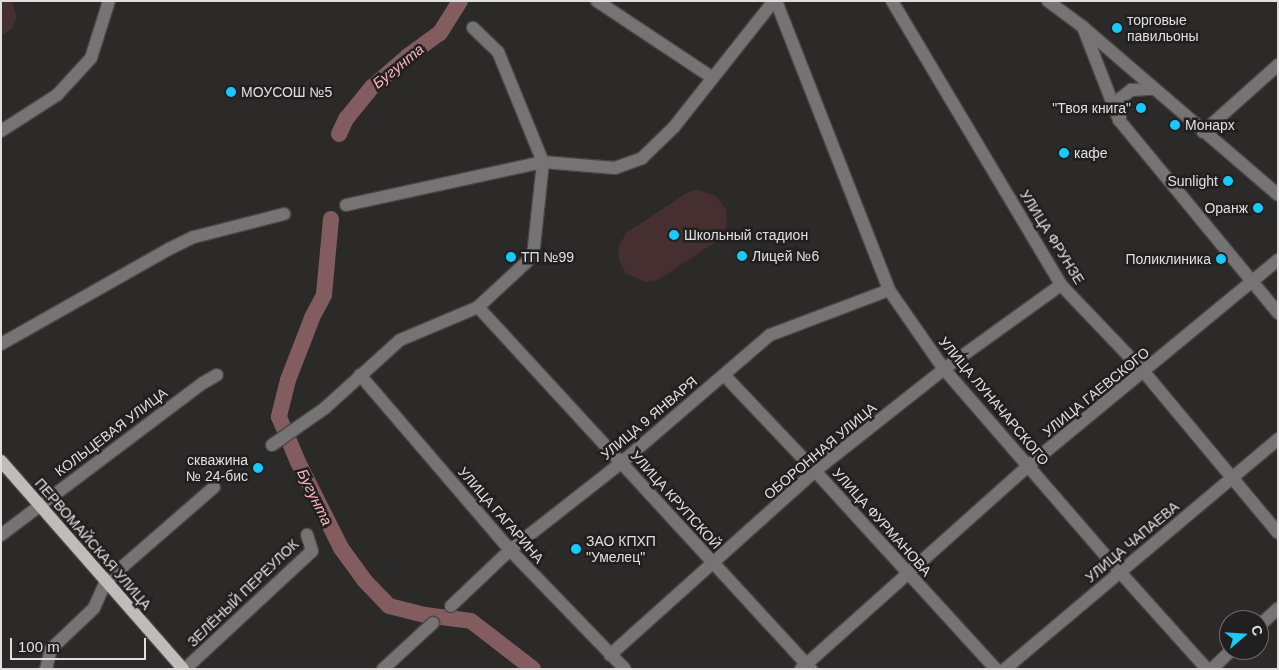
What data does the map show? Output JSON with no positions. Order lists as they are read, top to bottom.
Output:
{
  "streets": {
    "main road": ["ПЕРВОМАЙСКАЯ УЛИЦА"],
    "street": [
      "УЛИЦА ФРУНЗЕ",
      "УЛИЦА ГАЕВСКОГО",
      "УЛИЦА ЛУНАЧАРСКОГО",
      "УЛИЦА 9 ЯНВАРЯ",
      "КОЛЬЦЕВАЯ УЛИЦА",
      "ОБОРОННАЯ УЛИЦА",
      "УЛИЦА КРУПСКОЙ",
      "УЛИЦА ГАГАРИНА",
      "УЛИЦА ФУРМАНОВА",
      "УЛИЦА ЧАПАЕВА",
      "ЗЕЛЁНЫЙ ПЕРЕУЛОК"
    ]
  },
  "crossings": [
    ["УЛИЦА ФРУНЗЕ", "УЛИЦА ГАЕВСКОГО"],
    ["УЛИЦА ФРУНЗЕ", "ОБОРОННАЯ УЛИЦА"],
    ["УЛИЦА ФРУНЗЕ", "УЛИЦА ЧАПАЕВА"],
    ["УЛИЦА ГАЕВСКОГО", "УЛИЦА ЛУНАЧАРСКОГО"],
    ["УЛИЦА ГАЕВСКОГО", "УЛИЦА КРУПСКОЙ"],
    ["УЛИЦА ГАЕВСКОГО", "УЛИЦА ФУРМАНОВА"],
    ["УЛИЦА ЛУНАЧАРСКОГО", "УЛИЦА 9 ЯНВАРЯ"],
    ["УЛИЦА ЛУНАЧАРСКОГО", "ОБОРОННАЯ УЛИЦА"],
    ["УЛИЦА ЛУНАЧАРСКОГО", "УЛИЦА ЧАПАЕВА"],
    ["УЛИЦА 9 ЯНВАРЯ", "УЛИЦА КРУПСКОЙ"],
    ["УЛИЦА 9 ЯНВАРЯ", "УЛИЦА ГАГАРИНА"],
    ["УЛИЦА 9 ЯНВАРЯ", "УЛИЦА ФУРМАНОВА"],
    ["КОЛЬЦЕВАЯ УЛИЦА", "ПЕРВОМАЙСКАЯ УЛИЦА"],
    ["ОБОРОННАЯ УЛИЦА", "УЛИЦА КРУПСКОЙ"],
    ["ОБОРОННАЯ УЛИЦА", "УЛИЦА ГАГАРИНА"],
    ["ОБОРОННАЯ УЛИЦА", "УЛИЦА ФУРМАНОВА"],
    ["ПЕРВОМАЙСКАЯ УЛИЦА", "ЗЕЛЁНЫЙ ПЕРЕУЛОК"]
  ],
  "water": ["Бугунта"],
  "places": [
    "торговые павильоны",
    "МОУСОШ №5",
    "\"Твоя книга\"",
    "Монарх",
    "кафе",
    "Sunlight",
    "Оранж",
    "Школьный стадион",
    "Лицей №6",
    "ТП №99",
    "Поликлиника",
    "скважина № 24-бис",
    "ЗАО КПХП \"Умелец\""
  ],
  "scale_bar": "100 m",
  "north": "right"
}
